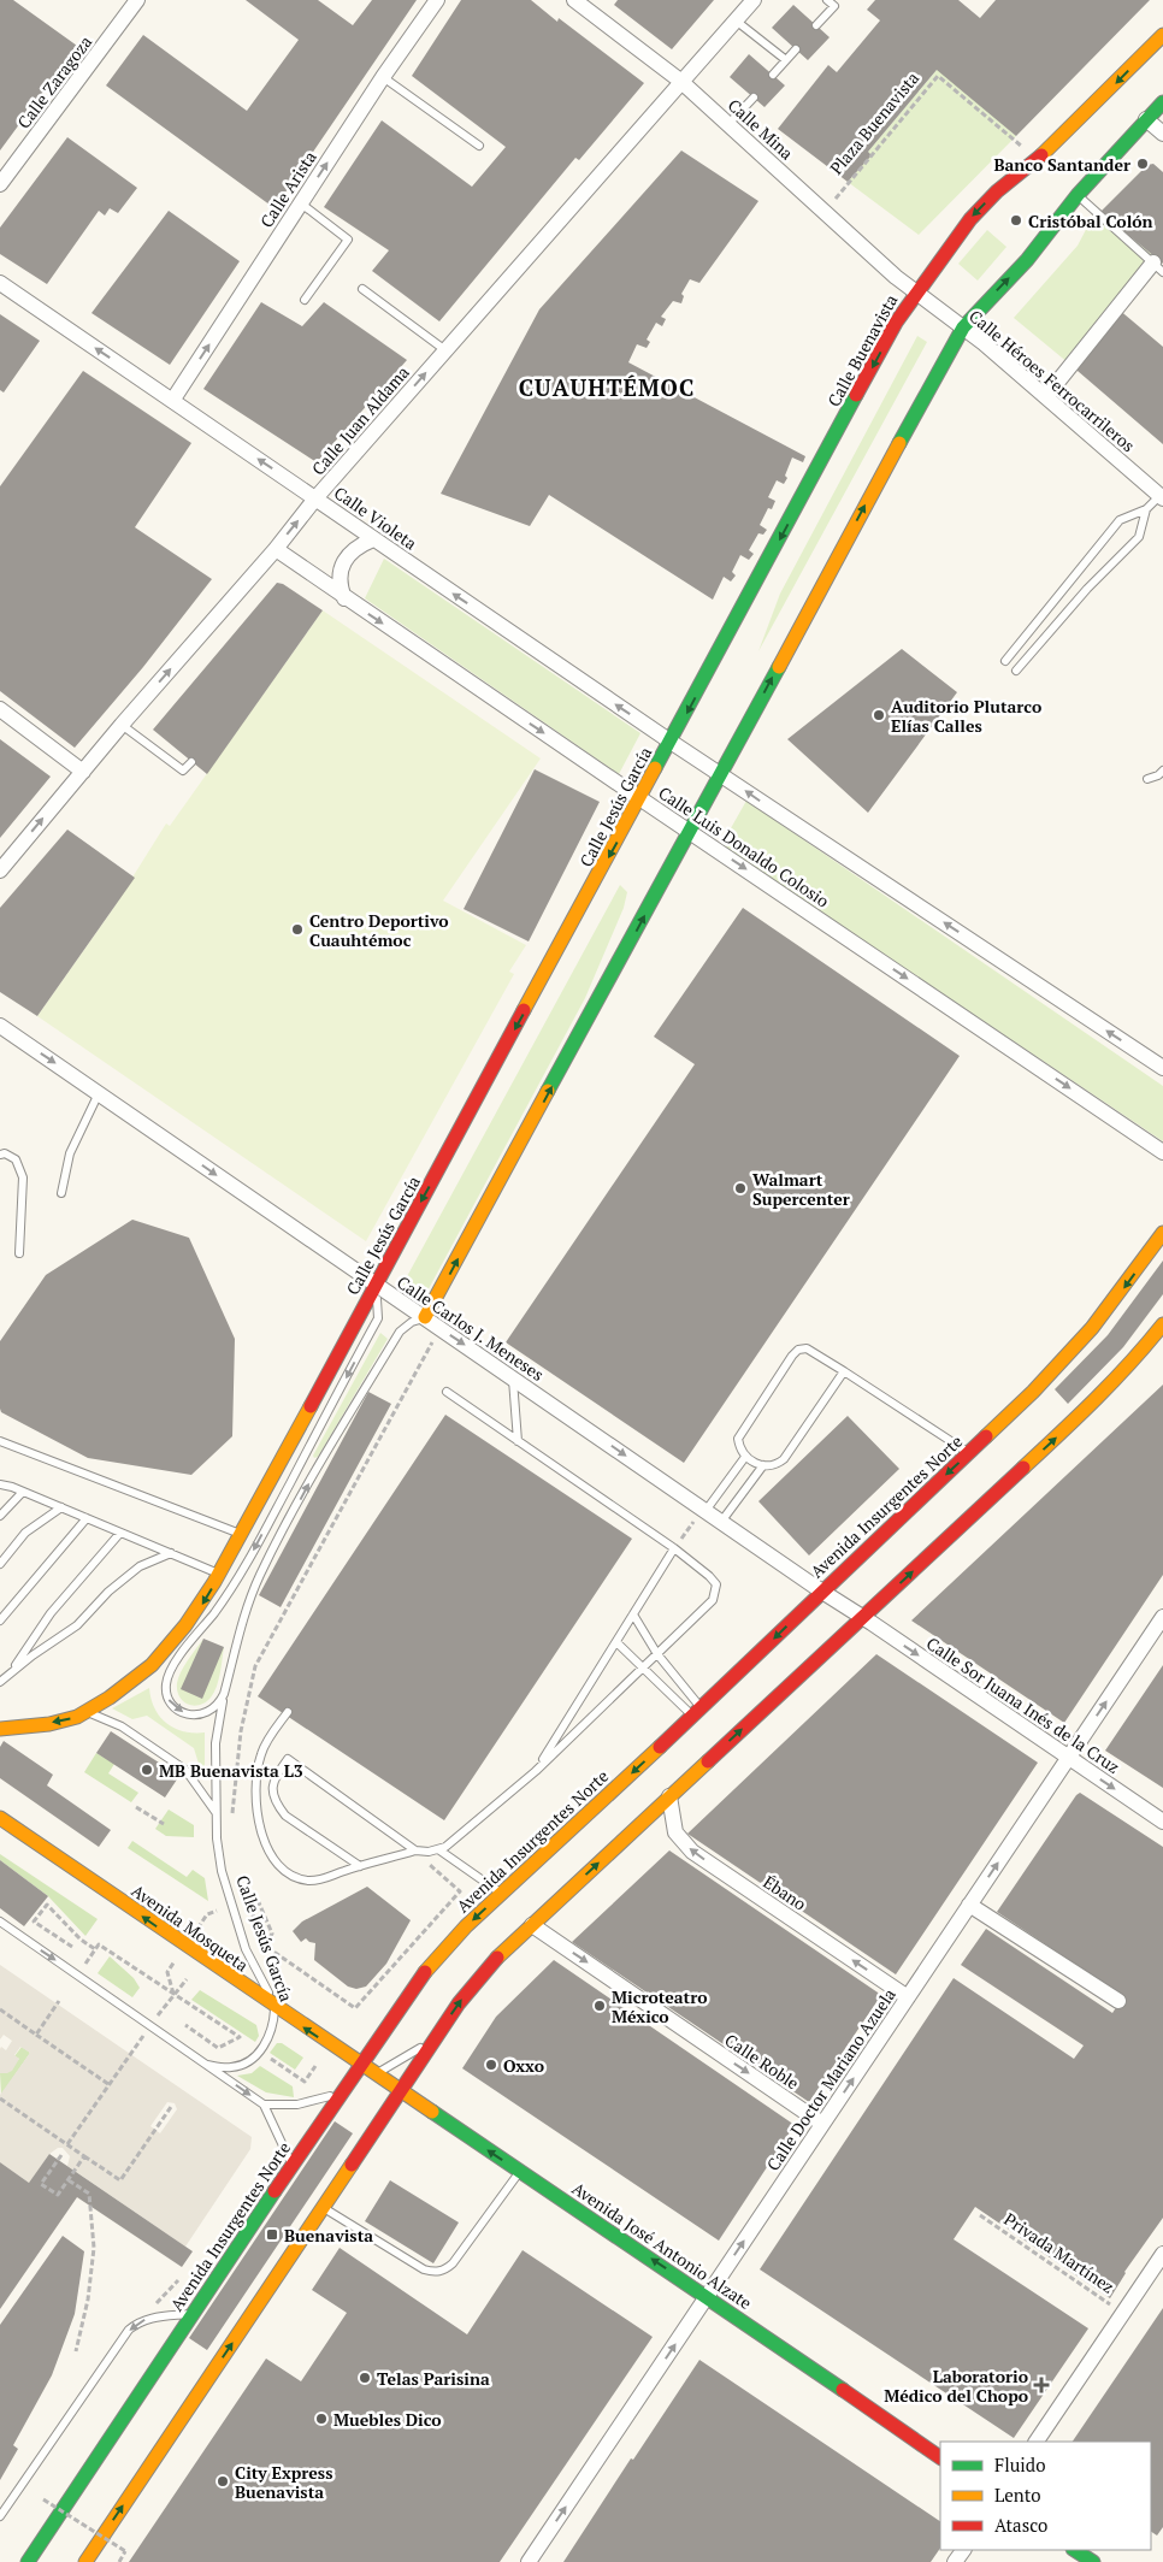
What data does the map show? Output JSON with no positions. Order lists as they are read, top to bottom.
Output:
{
  "streets": {
    "main road": [
      "Calle Buenavista",
      "Calle Jesús García",
      "Avenida Insurgentes Norte",
      "Avenida Mosqueta",
      "Avenida José Antonio Alzate"
    ],
    "street": [
      "Calle Zaragoza",
      "Calle Mina",
      "Calle Arista",
      "Calle Héroes Ferrocarrileros",
      "Calle Juan Aldama",
      "Calle Violeta",
      "Calle Luis Donaldo Colosio",
      "Calle Carlos J. Meneses",
      "Calle Sor Juana Inés de la Cruz",
      "Ébano",
      "Calle Roble",
      "Calle Doctor Mariano Azuela"
    ],
    "path": ["Plaza Buenavista", "Privada Martínez"]
  },
  "crossings": [
    ["Plaza Buenavista", "Calle Mina"],
    ["Plaza Buenavista", "Calle Buenavista"],
    ["Calle Mina", "Calle Buenavista"],
    ["Calle Mina", "Calle Héroes Ferrocarrileros"],
    ["Calle Mina", "Calle Juan Aldama"],
    ["Calle Arista", "Calle Violeta"],
    ["Calle Buenavista", "Calle Héroes Ferrocarrileros"],
    ["Calle Buenavista", "Calle Violeta"],
    ["Calle Buenavista", "Calle Jesús García"],
    ["Calle Juan Aldama", "Calle Violeta"],
    ["Calle Juan Aldama", "Calle Luis Donaldo Colosio"],
    ["Calle Violeta", "Calle Jesús García"],
    ["Calle Jesús García", "Calle Luis Donaldo Colosio"],
    ["Calle Jesús García", "Calle Carlos J. Meneses"],
    ["Calle Jesús García", "Avenida Mosqueta"],
    ["Calle Carlos J. Meneses", "Avenida Insurgentes Norte"],
    ["Calle Carlos J. Meneses", "Calle Sor Juana Inés de la Cruz"],
    ["Avenida Insurgentes Norte", "Avenida Mosqueta"],
    ["Avenida Insurgentes Norte", "Avenida José Antonio Alzate"],
    ["Calle Sor Juana Inés de la Cruz", "Calle Doctor Mariano Azuela"],
    ["Ébano", "Calle Doctor Mariano Azuela"],
    ["Avenida Mosqueta", "Avenida José Antonio Alzate"],
    ["Calle Roble", "Calle Doctor Mariano Azuela"],
    ["Calle Doctor Mariano Azuela", "Avenida José Antonio Alzate"]
  ],
  "one_way": [
    "Calle Arista",
    "Calle Juan Aldama",
    "Calle Violeta",
    "Calle Carlos J. Meneses",
    "Calle Sor Juana Inés de la Cruz",
    "Ébano",
    "Avenida Mosqueta",
    "Calle Roble",
    "Calle Doctor Mariano Azuela",
    "Avenida José Antonio Alzate"
  ],
  "districts": ["CUAUHTÉMOC"],
  "places": {
    "other": [
      "Banco Santander",
      "Cristóbal Colón",
      "Auditorio Plutarco Elías Calles",
      "Centro Deportivo Cuauhtémoc",
      "Walmart Supercenter",
      "MB Buenavista L3",
      "Microteatro México",
      "Oxxo",
      "Telas Parisina",
      "Muebles Dico",
      "City Express Buenavista"
    ],
    "transit": ["Buenavista"],
    "health": ["Laboratorio Médico del Chopo"]
  },
  "legend": ["Fluido", "Lento", "Atasco"]
}
